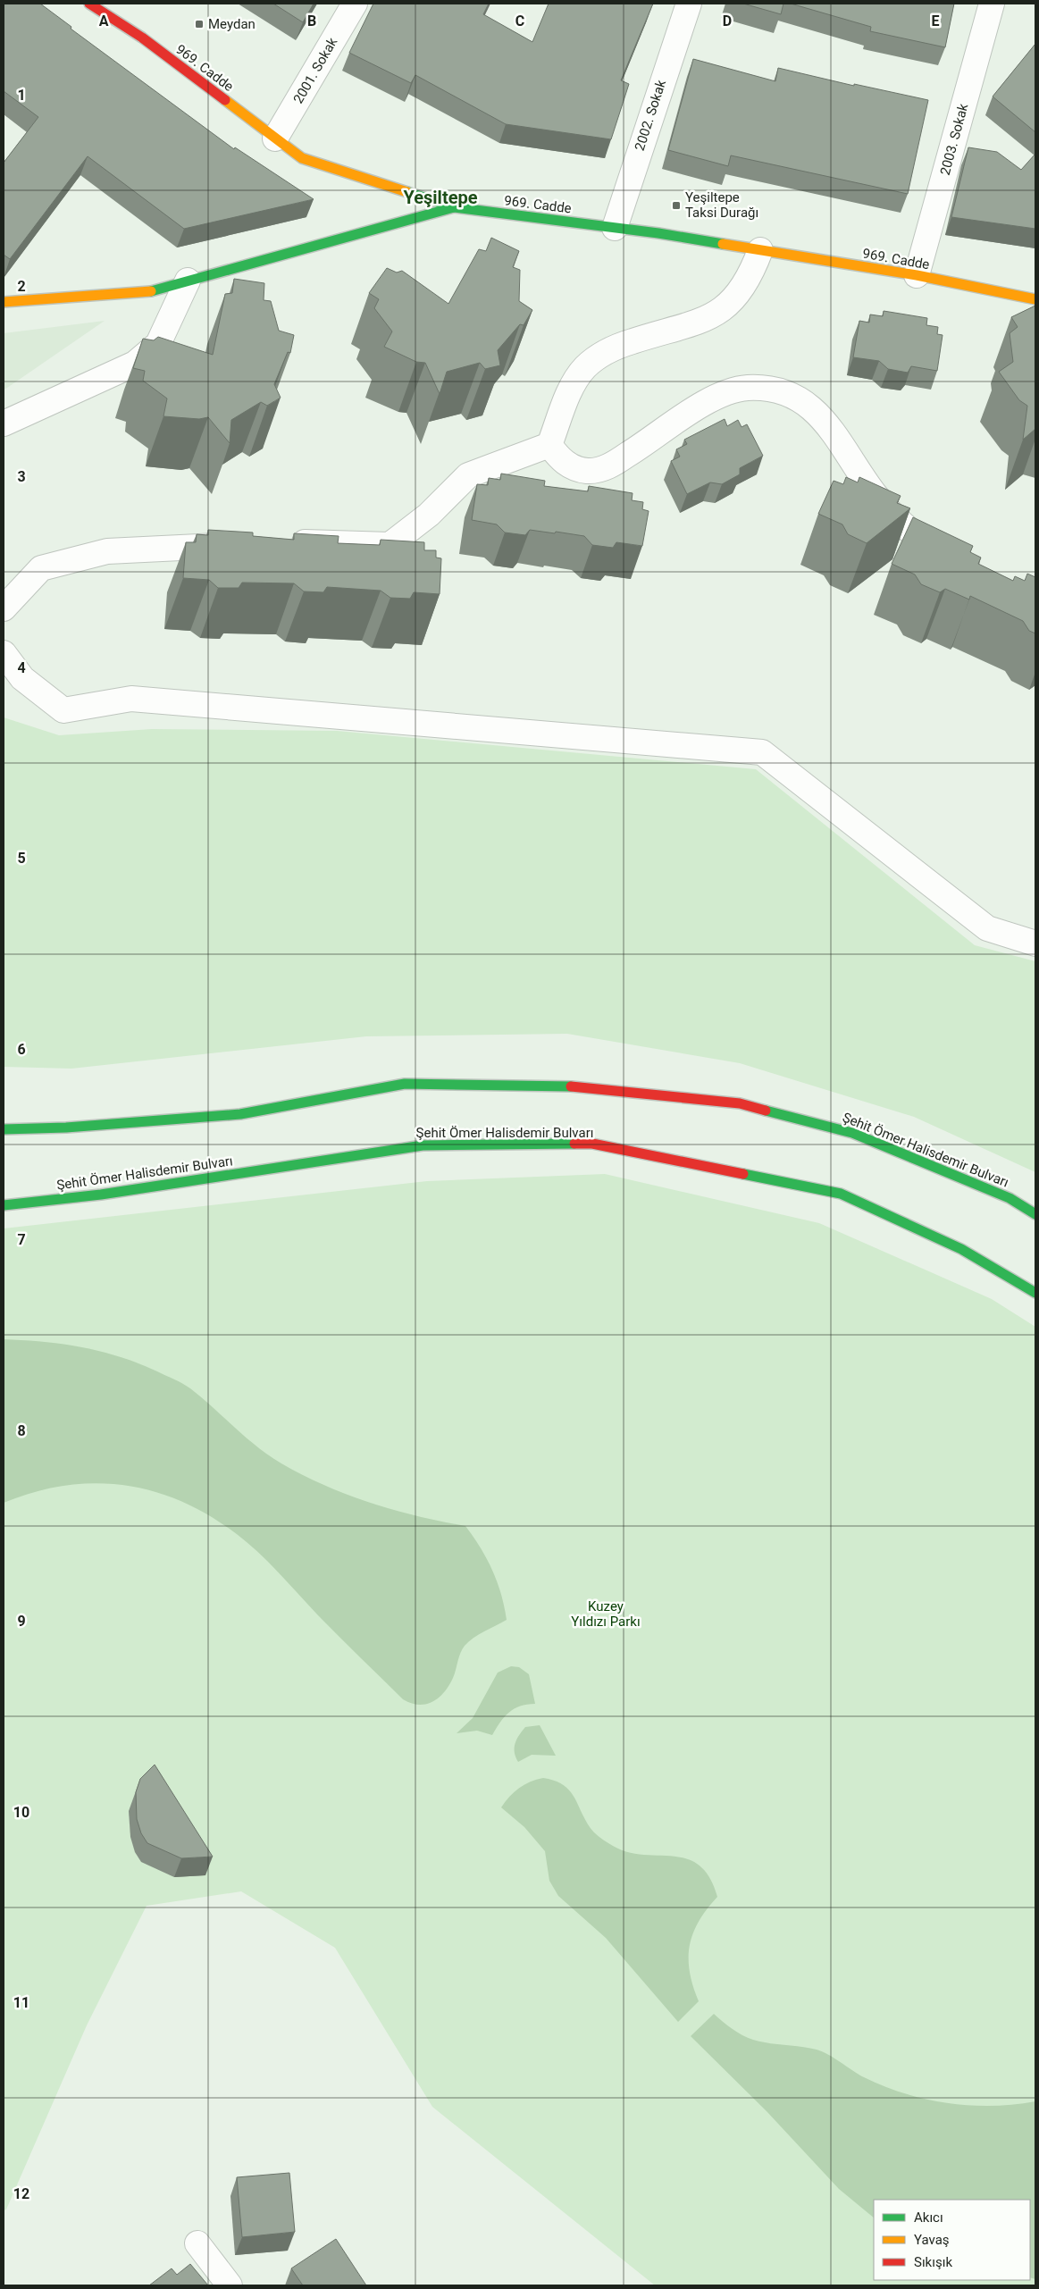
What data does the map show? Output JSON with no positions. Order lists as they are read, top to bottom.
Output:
{
  "streets": {
    "main road": ["969. Cadde", "Şehit Ömer Halisdemir Bulvarı"],
    "street": ["2001. Sokak", "2002. Sokak", "2003. Sokak"]
  },
  "crossings": [
    ["969. Cadde", "2001. Sokak"],
    ["969. Cadde", "2002. Sokak"],
    ["969. Cadde", "2003. Sokak"]
  ],
  "districts": ["Yeşiltepe"],
  "parks": ["Kuzey Yıldızı Parkı"],
  "places": {
    "transit": ["Meydan", "Yeşiltepe Taksi Durağı"]
  },
  "legend": ["Akıcı", "Yavaş", "Sıkışık"],
  "grid": {
    "columns": [
      "A",
      "B",
      "C",
      "D",
      "E"
    ],
    "rows": [
      "1",
      "2",
      "3",
      "4",
      "5",
      "6",
      "7",
      "8",
      "9",
      "10",
      "11",
      "12"
    ]
  }
}
